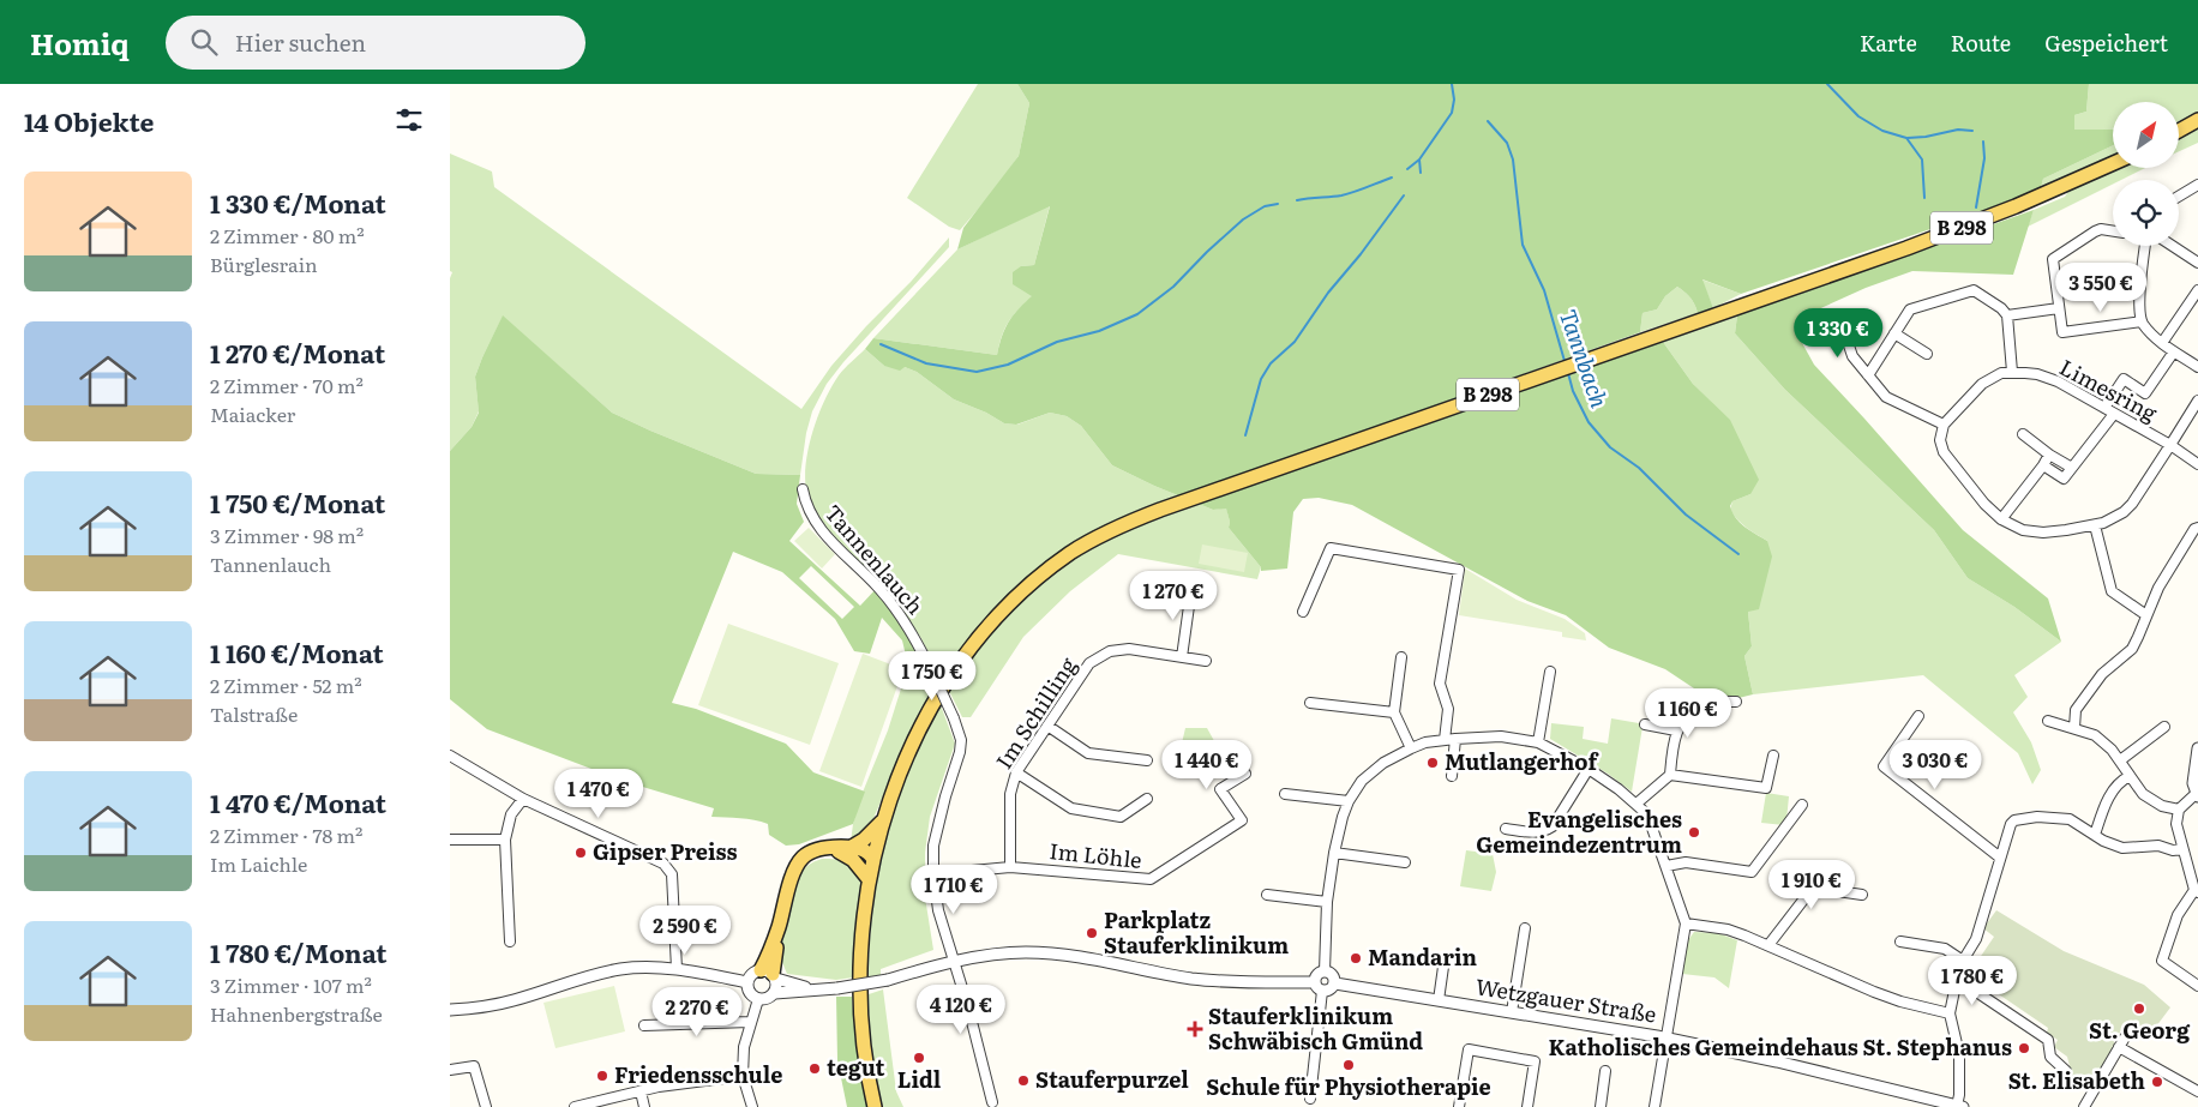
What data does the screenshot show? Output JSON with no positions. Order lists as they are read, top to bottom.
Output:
{
  "streets": {
    "main road": ["B 298"],
    "street": [
      "Limesring",
      "Tannenlauch",
      "Im Schilling",
      "Im Löhle",
      "Wetzgauer Straße"
    ]
  },
  "crossings": [
    ["Tannenlauch", "Im Löhle"],
    ["Im Schilling", "Im Löhle"]
  ],
  "water": ["Tannbach"],
  "places": {
    "other": [
      "Mutlangerhof",
      "Evangelisches Gemeindezentrum",
      "Gipser Preiss",
      "Parkplatz Stauferklinikum",
      "Mandarin",
      "St. Georg",
      "Katholisches Gemeindehaus St. Stephanus",
      "Lidl",
      "Schule für Physiotherapie",
      "tegut",
      "Friedensschule",
      "Stauferpurzel",
      "St. Elisabeth"
    ],
    "health": ["Stauferklinikum Schwäbisch Gmünd"]
  },
  "north": "top right",
  "page": {
    "header": "Homiq",
    "search": "Hier suchen",
    "nav": ["Karte", "Route", "Gespeichert"],
    "heading": "14 Objekte",
    "list": [
      {
        "name": "1 330 €/Monat",
        "note": "2 Zimmer · 80 m² · Bürglesrain"
      },
      {
        "name": "1 270 €/Monat",
        "note": "2 Zimmer · 70 m² · Maiacker"
      },
      {
        "name": "1 750 €/Monat",
        "note": "3 Zimmer · 98 m² · Tannenlauch"
      },
      {
        "name": "1 160 €/Monat",
        "note": "2 Zimmer · 52 m² · Talstraße"
      },
      {
        "name": "1 470 €/Monat",
        "note": "2 Zimmer · 78 m² · Im Laichle"
      },
      {
        "name": "1 780 €/Monat",
        "note": "3 Zimmer · 107 m² · Hahnenbergstraße"
      }
    ],
    "price": [
      "3 550 €",
      "1 330 €",
      "1 270 €",
      "1 750 €",
      "1 160 €",
      "1 440 €",
      "3 030 €",
      "1 470 €",
      "1 910 €",
      "1 710 €",
      "2 590 €",
      "1 780 €",
      "4 120 €",
      "2 270 €"
    ]
  }
}
